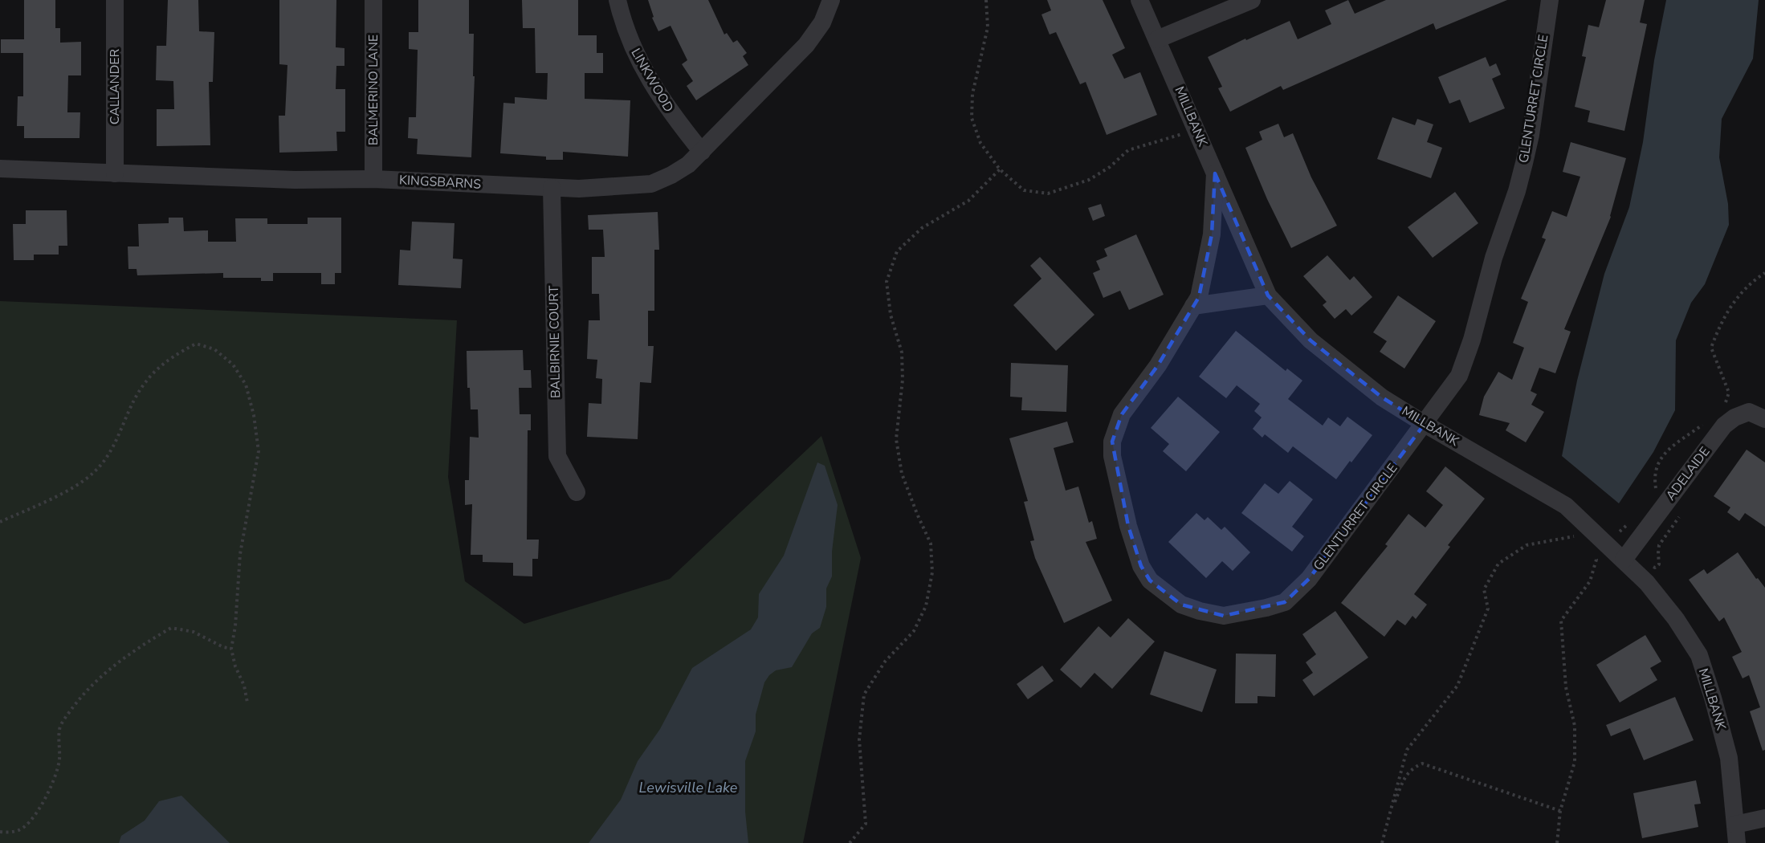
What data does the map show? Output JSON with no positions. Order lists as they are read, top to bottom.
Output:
{
  "streets": {
    "street": [
      "LINKWOOD",
      "CALLANDER",
      "BALMERINO LANE",
      "GLENTURRET CIRCLE",
      "MILLBANK",
      "KINGSBARNS",
      "BALBIRNIE COURT",
      "ADELAIDE"
    ]
  },
  "crossings": [
    ["LINKWOOD", "KINGSBARNS"],
    ["CALLANDER", "KINGSBARNS"],
    ["BALMERINO LANE", "KINGSBARNS"],
    ["GLENTURRET CIRCLE", "MILLBANK"],
    ["MILLBANK", "ADELAIDE"],
    ["KINGSBARNS", "BALBIRNIE COURT"]
  ],
  "water": ["Lewisville Lake"]
}
